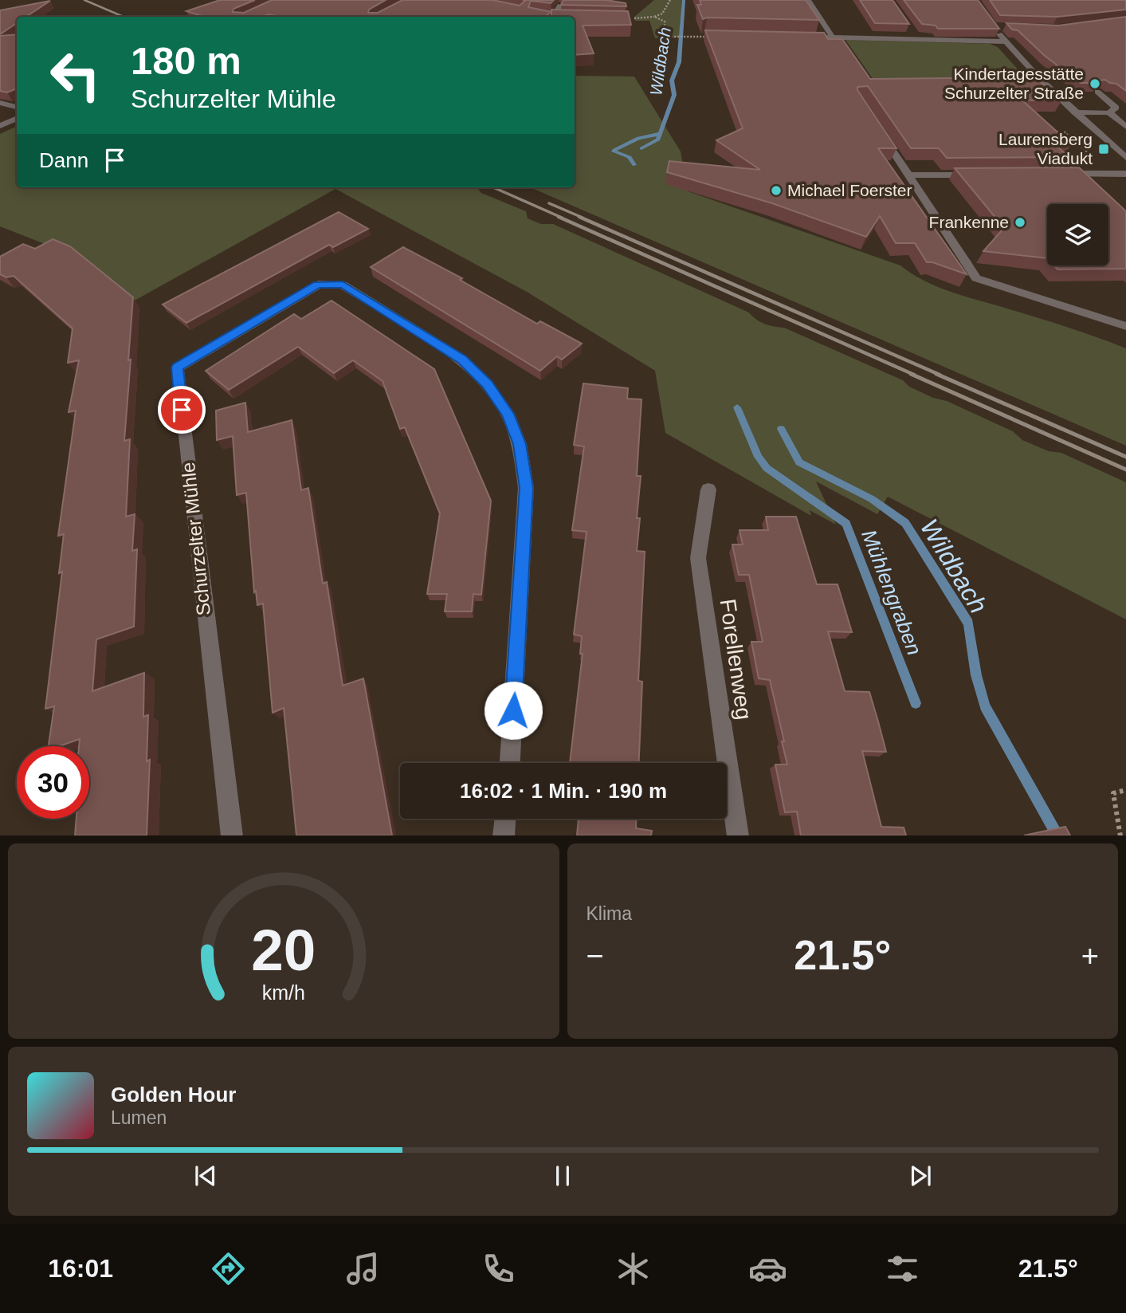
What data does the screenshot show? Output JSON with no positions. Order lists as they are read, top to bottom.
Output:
{
  "streets": {
    "street": ["Schurzelter Mühle", "Forellenweg"]
  },
  "water": ["Wildbach", "Mühlengraben"],
  "places": {
    "other": ["Kindertagesstätte Schurzelter Straße", "Michael Foerster", "Frankenne"],
    "transit": ["Laurensberg Viadukt"]
  },
  "page": {
    "turn": ["180 m", "Schurzelter Mühle"],
    "then": "Dann",
    "limit": "30",
    "trip": "16:02 · 1 Min. · 190 m",
    "tile": "Klima",
    "heat": ["−", "21.5°", "+"],
    "song": ["Golden Hour", "Lumen"],
    "tabs": ["16:01", "21.5°"],
    "gauge": ["20", "km/h"]
  }
}
